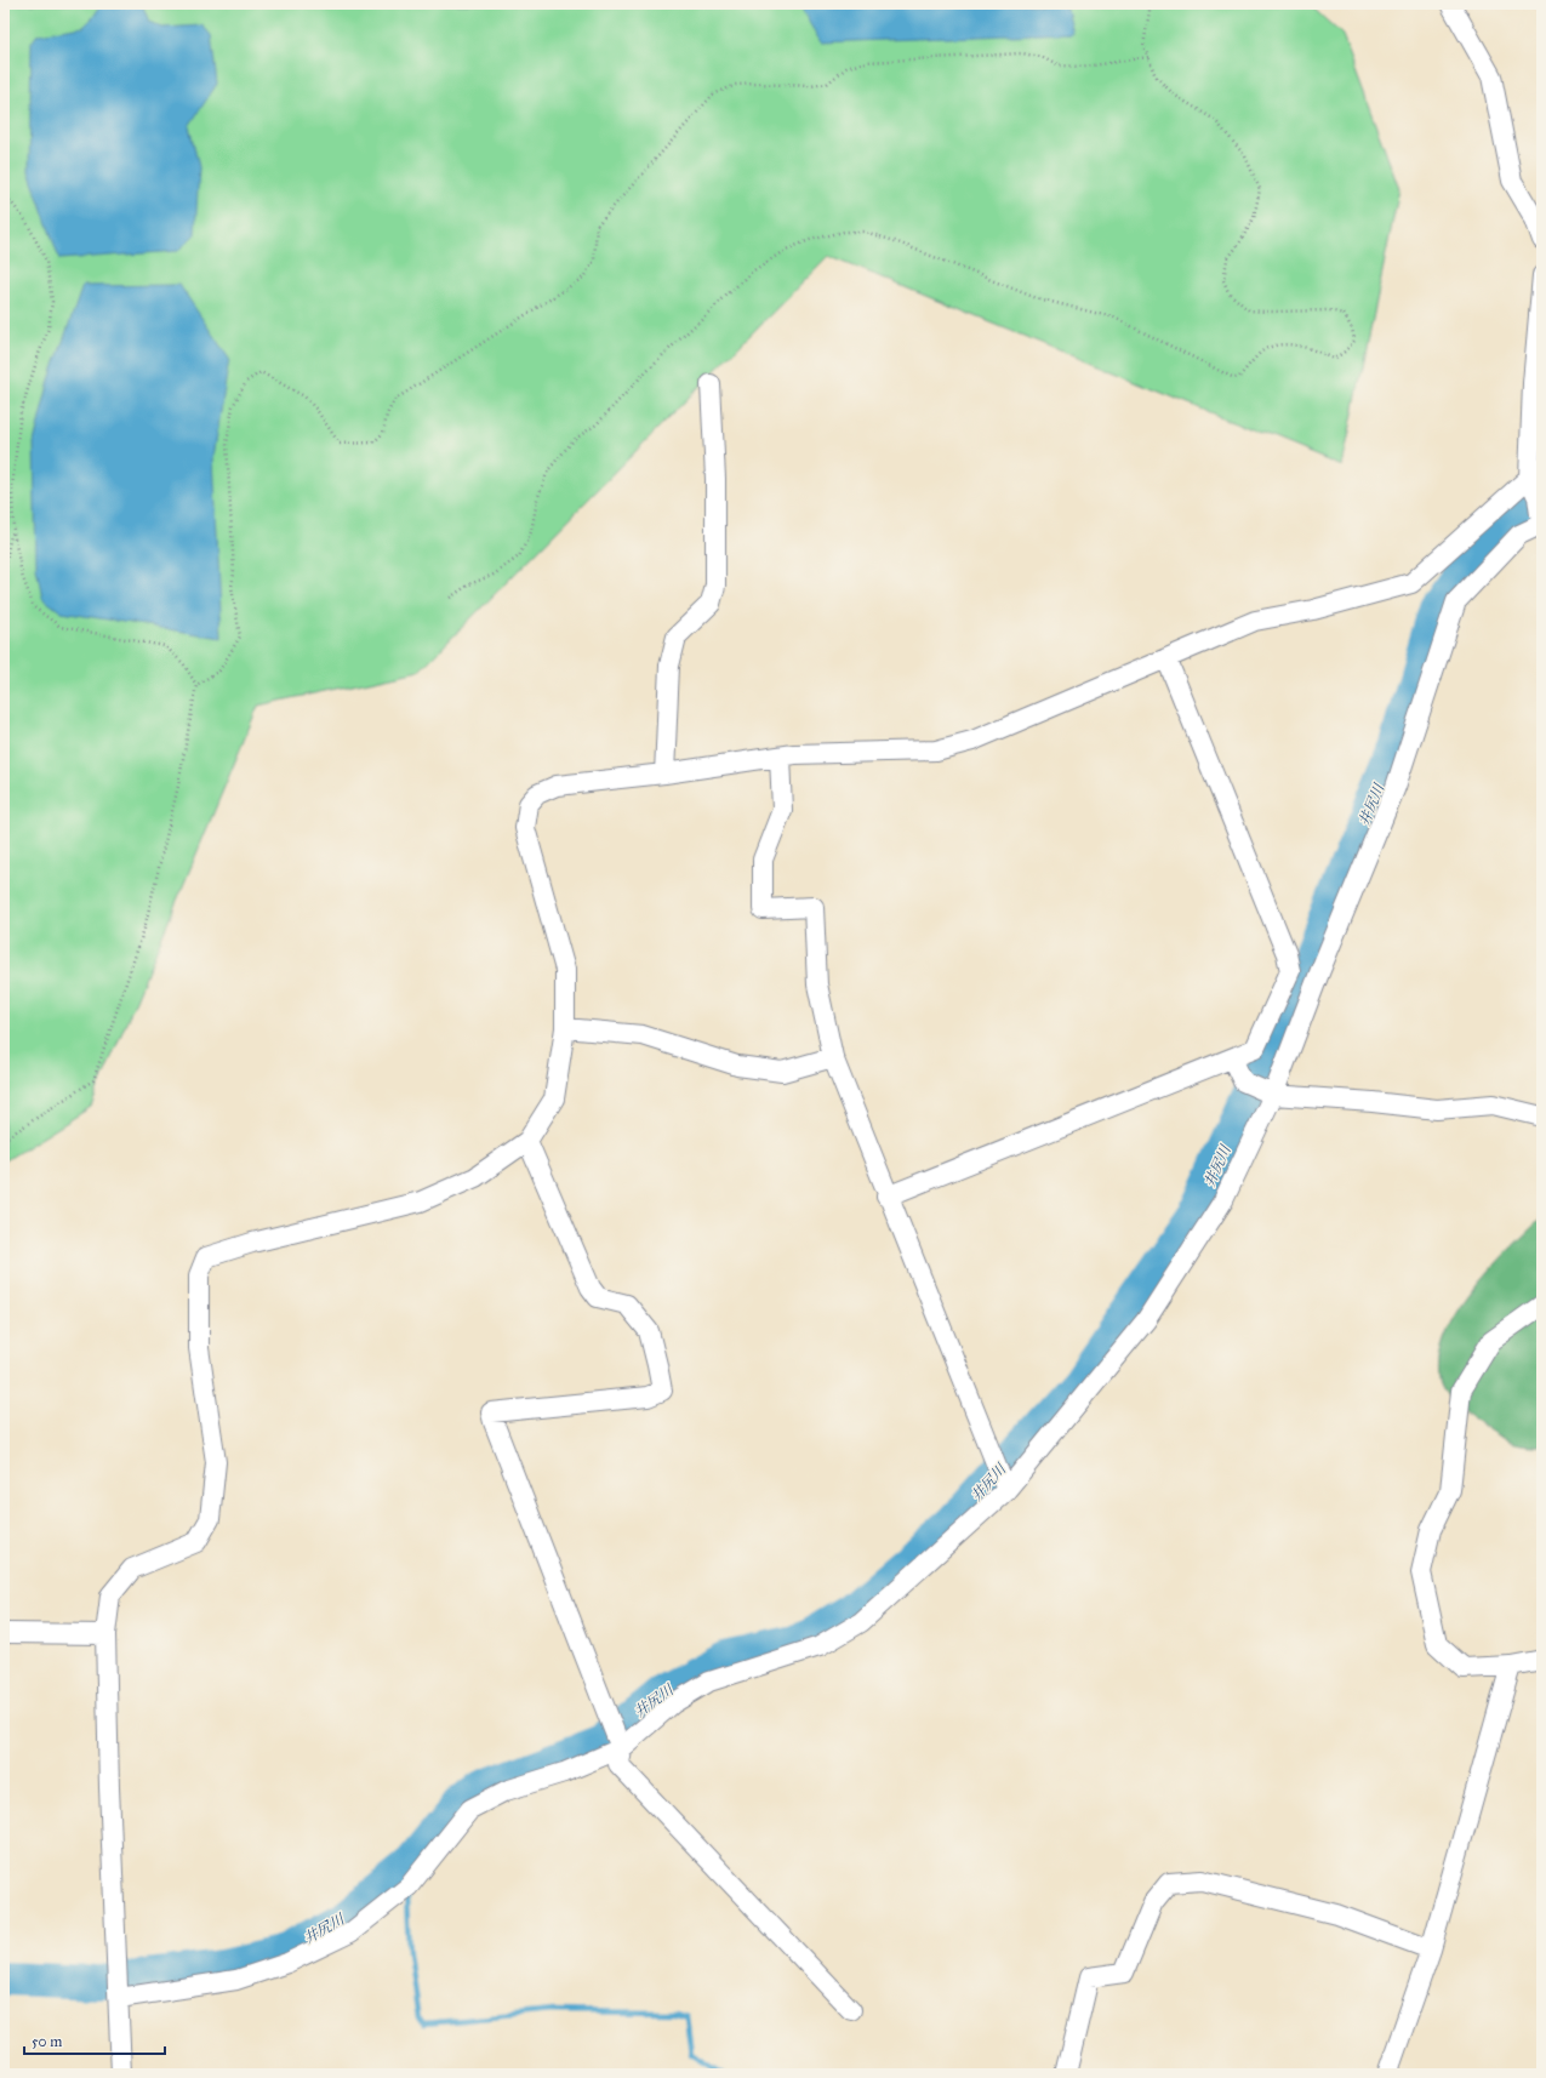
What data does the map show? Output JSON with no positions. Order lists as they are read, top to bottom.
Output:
{
  "water": ["井尻川"],
  "scale_bar": "50 m"
}
